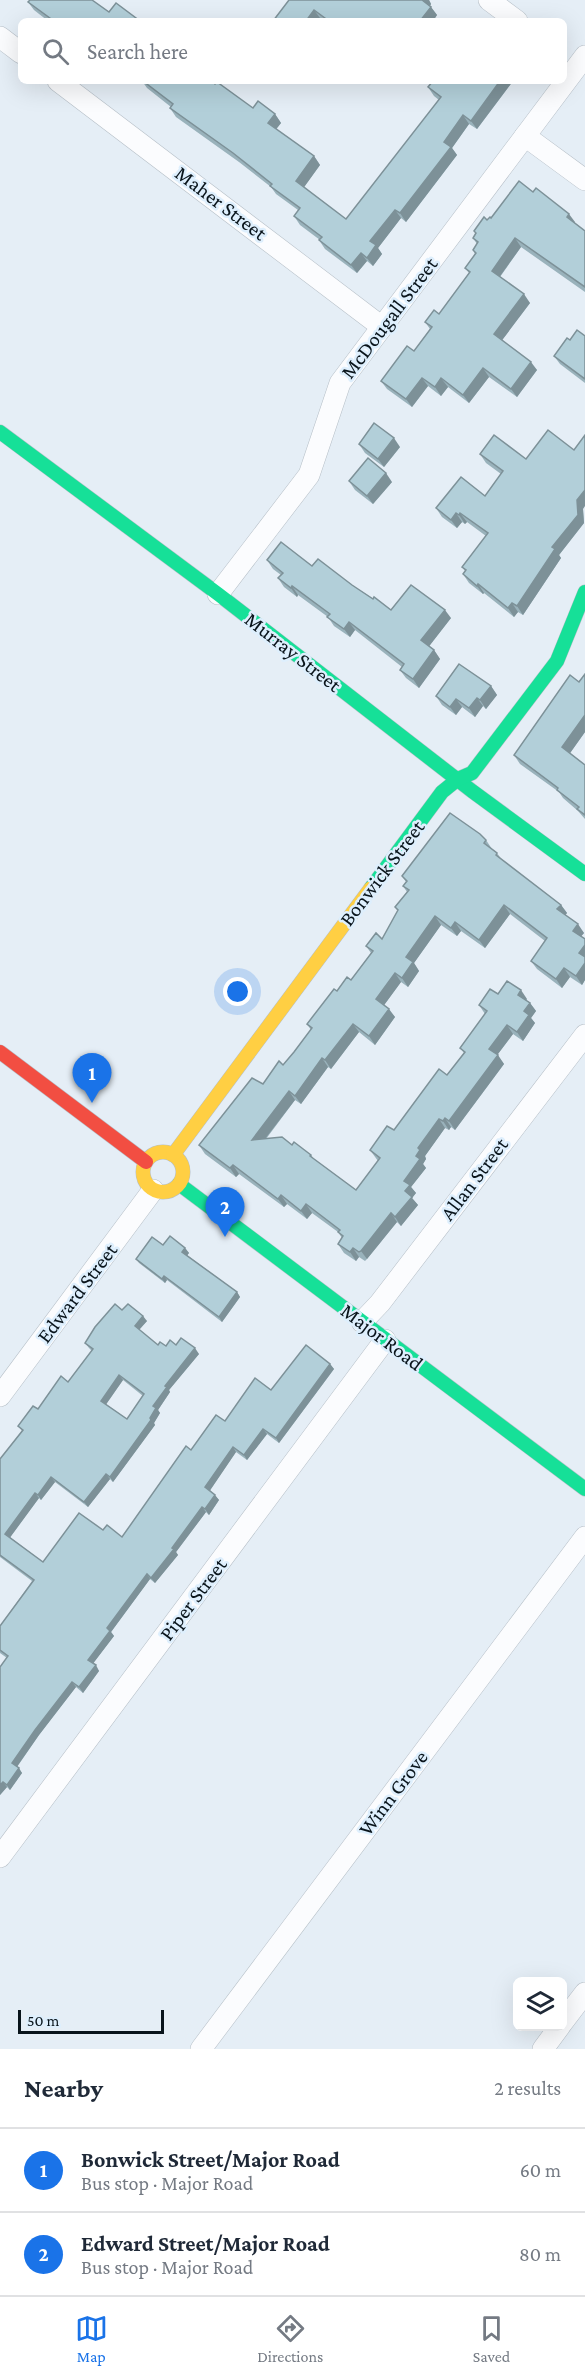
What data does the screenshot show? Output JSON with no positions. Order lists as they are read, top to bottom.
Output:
{
  "streets": {
    "street": [
      "Maher Street",
      "McDougall Street",
      "Murray Street",
      "Bonwick Street",
      "Allan Street",
      "Edward Street",
      "Major Road",
      "Piper Street",
      "Winn Grove"
    ]
  },
  "crossings": [
    ["Maher Street", "McDougall Street"],
    ["McDougall Street", "Murray Street"],
    ["Murray Street", "Bonwick Street"],
    ["Bonwick Street", "Edward Street"],
    ["Bonwick Street", "Major Road"],
    ["Allan Street", "Major Road"],
    ["Edward Street", "Major Road"],
    ["Major Road", "Piper Street"]
  ],
  "scale_bar": "50 m",
  "page": {
    "search": "Search here",
    "pins": ["1", "2"],
    "scale": "50 m",
    "heading": ["Nearby", "2 results"],
    "list": [
      {
        "mark": "1",
        "name": "Bonwick Street/Major Road",
        "note": "Bus stop · Major Road",
        "value": "60 m"
      },
      {
        "mark": "2",
        "name": "Edward Street/Major Road",
        "note": "Bus stop · Major Road",
        "value": "80 m"
      }
    ],
    "nav": ["Map", "Directions", "Saved"]
  }
}
